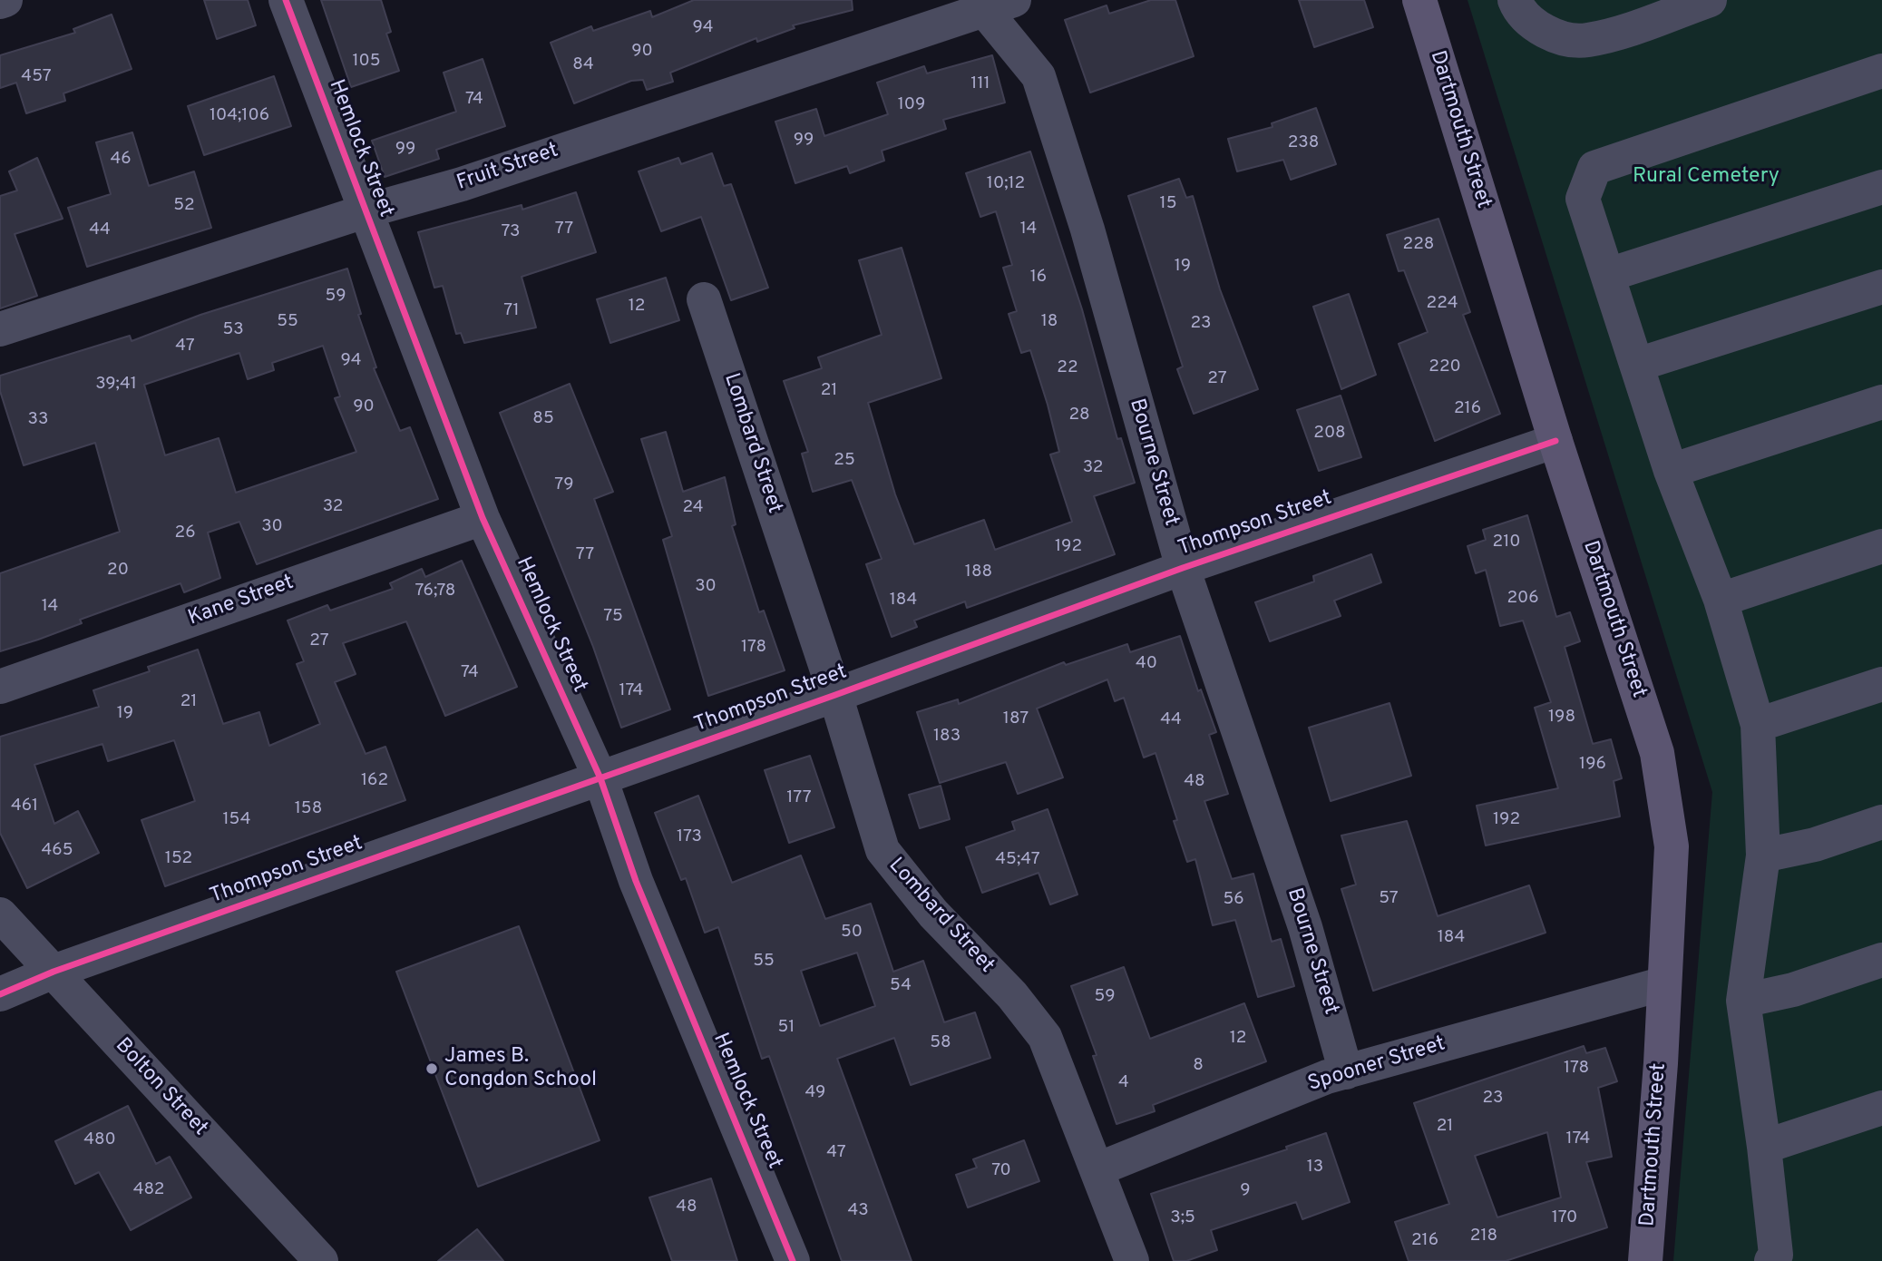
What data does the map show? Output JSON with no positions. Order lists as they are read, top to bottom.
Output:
{
  "streets": {
    "main road": ["Dartmouth Street"],
    "street": [
      "Hemlock Street",
      "Fruit Street",
      "Lombard Street",
      "Bourne Street",
      "Thompson Street",
      "Kane Street",
      "Spooner Street",
      "Bolton Street"
    ]
  },
  "crossings": [
    ["Dartmouth Street", "Thompson Street"],
    ["Dartmouth Street", "Spooner Street"],
    ["Hemlock Street", "Fruit Street"],
    ["Hemlock Street", "Thompson Street"],
    ["Hemlock Street", "Kane Street"],
    ["Fruit Street", "Bourne Street"],
    ["Lombard Street", "Thompson Street"],
    ["Lombard Street", "Spooner Street"],
    ["Bourne Street", "Thompson Street"],
    ["Bourne Street", "Spooner Street"],
    ["Thompson Street", "Bolton Street"]
  ],
  "parks": ["Rural Cemetery"],
  "places": ["James B. Congdon School"],
  "house_numbers": [
    "94",
    "90",
    "105",
    "84",
    "457",
    "111",
    "74",
    "109",
    "104;106",
    "99",
    "238",
    "99",
    "46",
    "10;12",
    "15",
    "52",
    "77",
    "14",
    "44",
    "73",
    "228",
    "19",
    "16",
    "59",
    "224",
    "12",
    "71",
    "55",
    "18",
    "23",
    "53",
    "47",
    "94",
    "220",
    "22",
    "27",
    "39;41",
    "21",
    "90",
    "216",
    "28",
    "85",
    "33",
    "208",
    "25",
    "32",
    "79",
    "32",
    "24",
    "30",
    "26",
    "210",
    "192",
    "77",
    "20",
    "188",
    "30",
    "76;78",
    "206",
    "184",
    "14",
    "75",
    "27",
    "178",
    "40",
    "74",
    "174",
    "21",
    "19",
    "198",
    "187",
    "44",
    "183",
    "196",
    "162",
    "48",
    "177",
    "461",
    "158",
    "154",
    "192",
    "173",
    "465",
    "152",
    "45;47",
    "57",
    "56",
    "50",
    "184",
    "55",
    "54",
    "59",
    "51",
    "12",
    "58",
    "8",
    "178",
    "4",
    "49",
    "23",
    "21",
    "174",
    "480",
    "47",
    "13",
    "70",
    "482",
    "9",
    "48",
    "43",
    "3;5",
    "170",
    "218",
    "216"
  ]
}
